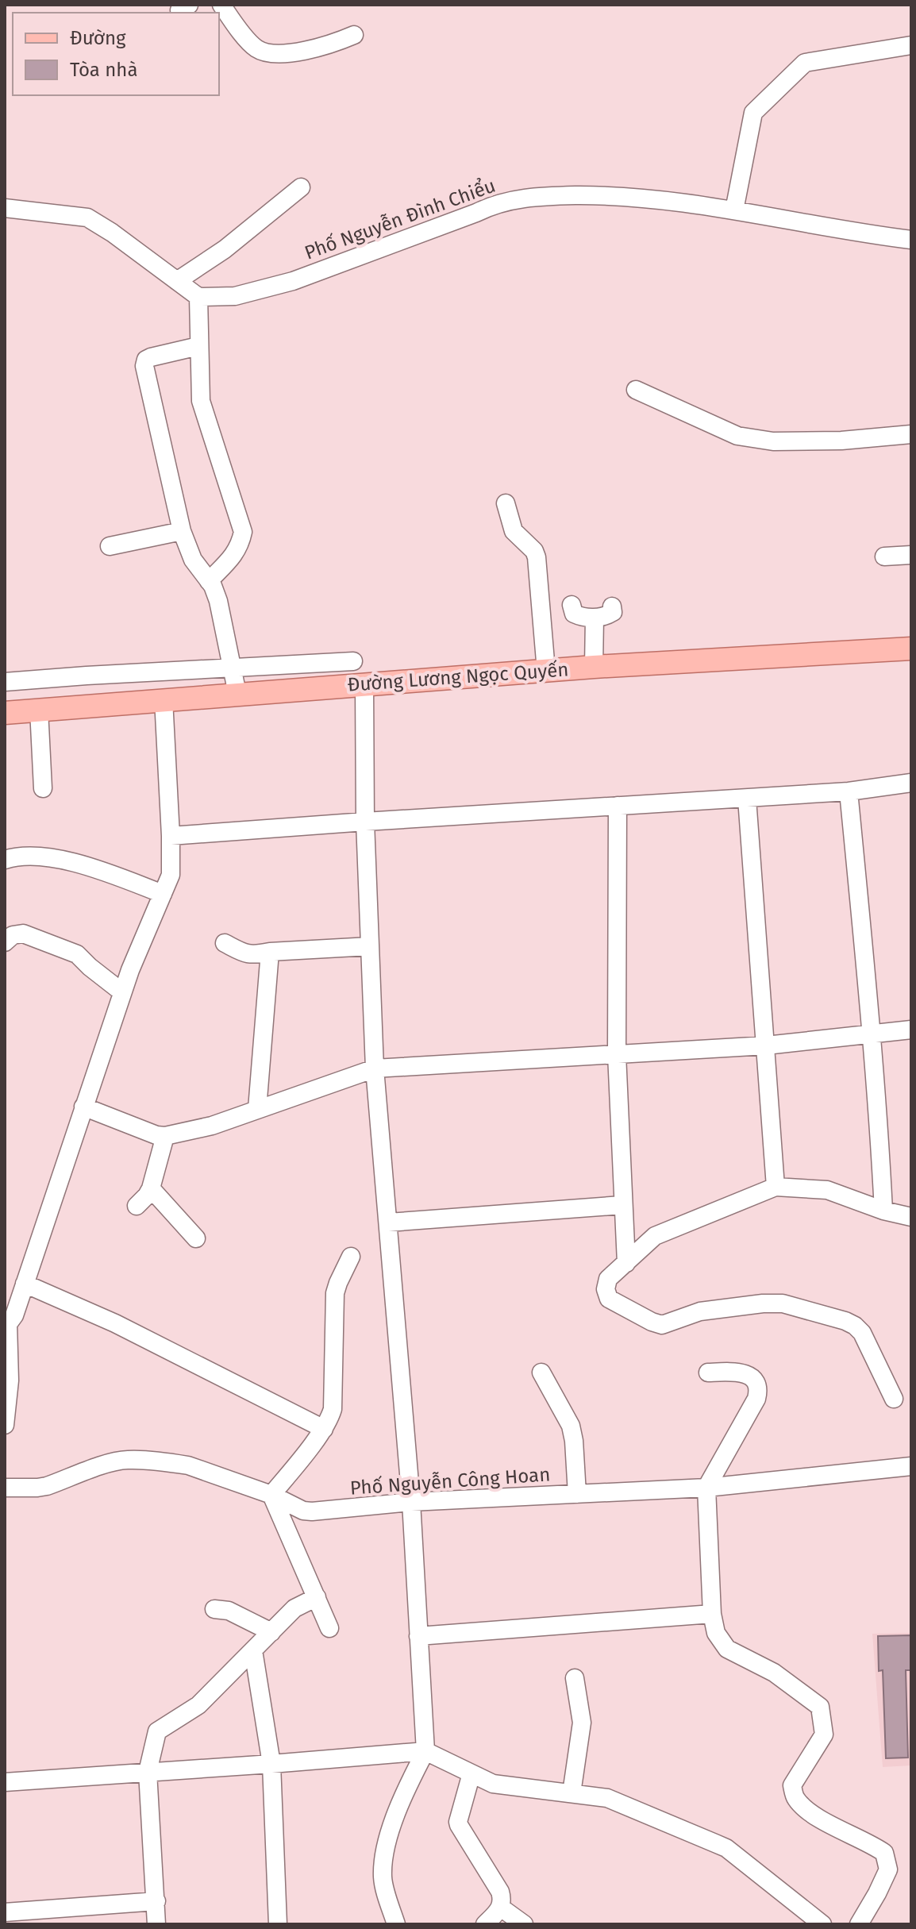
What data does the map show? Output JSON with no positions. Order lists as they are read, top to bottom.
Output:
{
  "streets": {
    "main road": ["Đường Lương Ngọc Quyến"],
    "street": ["Phố Nguyễn Đình Chiểu", "Phố Nguyễn Công Hoan"]
  },
  "legend": ["Đường", "Tòa nhà"]
}
